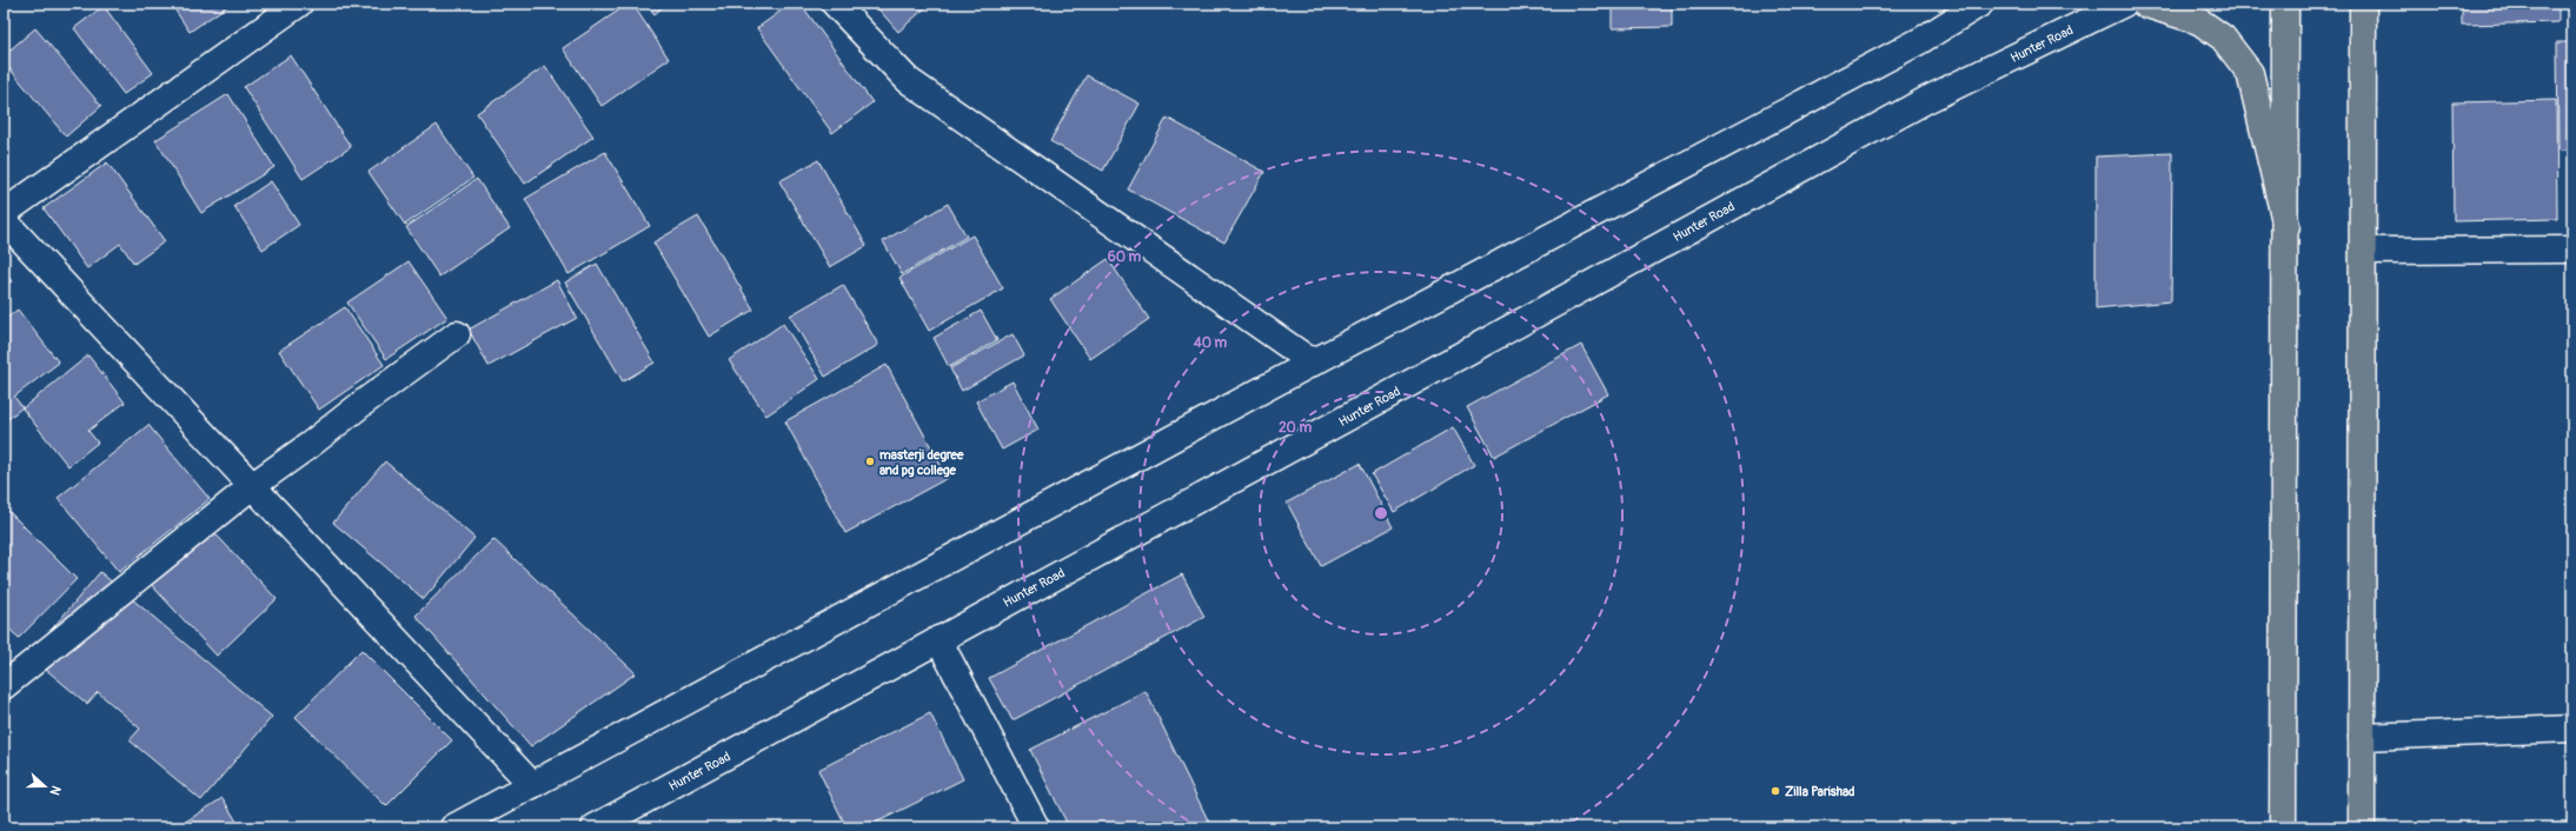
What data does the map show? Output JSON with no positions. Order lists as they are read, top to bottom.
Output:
{
  "streets": {
    "main road": ["Hunter Road"]
  },
  "places": ["masterji degree and pg college", "Zilla Parishad"],
  "north": "right",
  "rings": ["60 m", "40 m", "20 m"]
}
